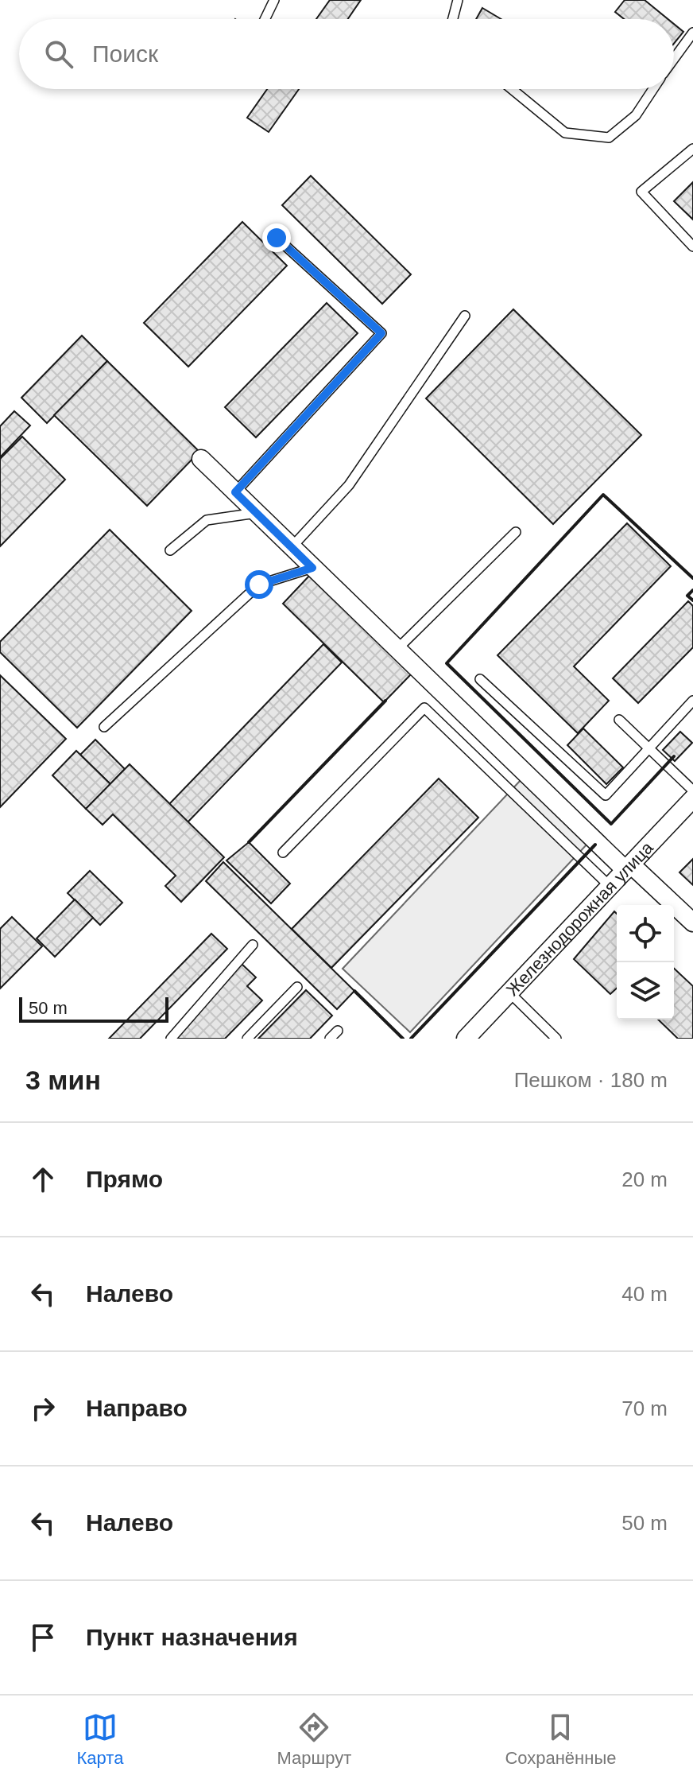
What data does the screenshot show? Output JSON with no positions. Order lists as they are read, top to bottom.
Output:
{
  "streets": {
    "street": ["Железнодорожная улица"]
  },
  "scale_bar": "50 m",
  "page": {
    "search": "Поиск",
    "scale": "50 m",
    "heading": ["3 мин", "Пешком · 180 m"],
    "list": [
      ["Прямо", "20 m"],
      ["Налево", "40 m"],
      ["Направо", "70 m"],
      ["Налево", "50 m"],
      "Пункт назначения"
    ],
    "nav": ["Карта", "Маршрут", "Сохранённые"]
  }
}
